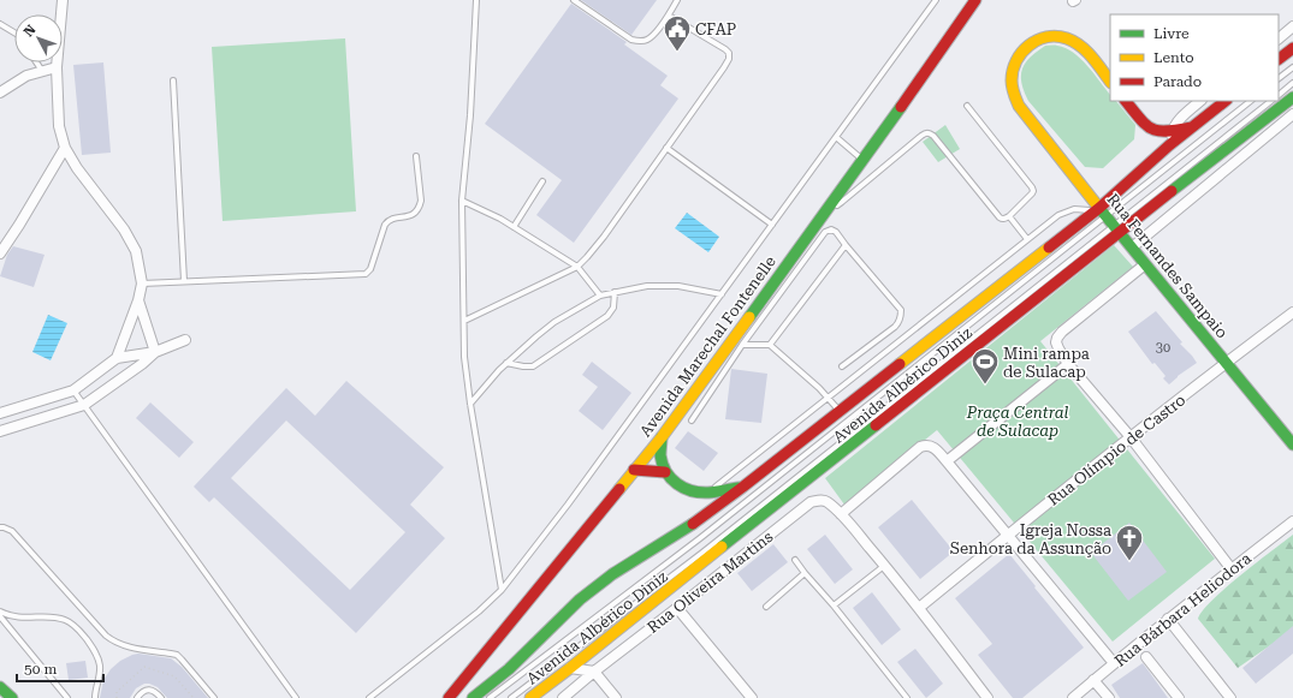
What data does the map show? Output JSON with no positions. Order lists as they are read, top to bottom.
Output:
{
  "streets": {
    "main road": ["Rua Fernandes Sampaio", "Avenida Marechal Fontenelle", "Avenida Albérico Diniz"],
    "street": ["Rua Olímpio de Castro", "Rua Oliveira Martins", "Rua Bárbara Heliodora"]
  },
  "crossings": [
    ["Rua Fernandes Sampaio", "Avenida Albérico Diniz"],
    ["Rua Fernandes Sampaio", "Rua Olímpio de Castro"]
  ],
  "parks": ["Praça Central de Sulacap"],
  "places": {
    "public building": ["CFAP"],
    "sports": ["Mini rampa de Sulacap"],
    "church": ["Igreja Nossa Senhora da Assunção"]
  },
  "house_numbers": ["30"],
  "legend": ["Livre", "Lento", "Parado"],
  "scale_bar": "50 m",
  "north": "top left"
}
